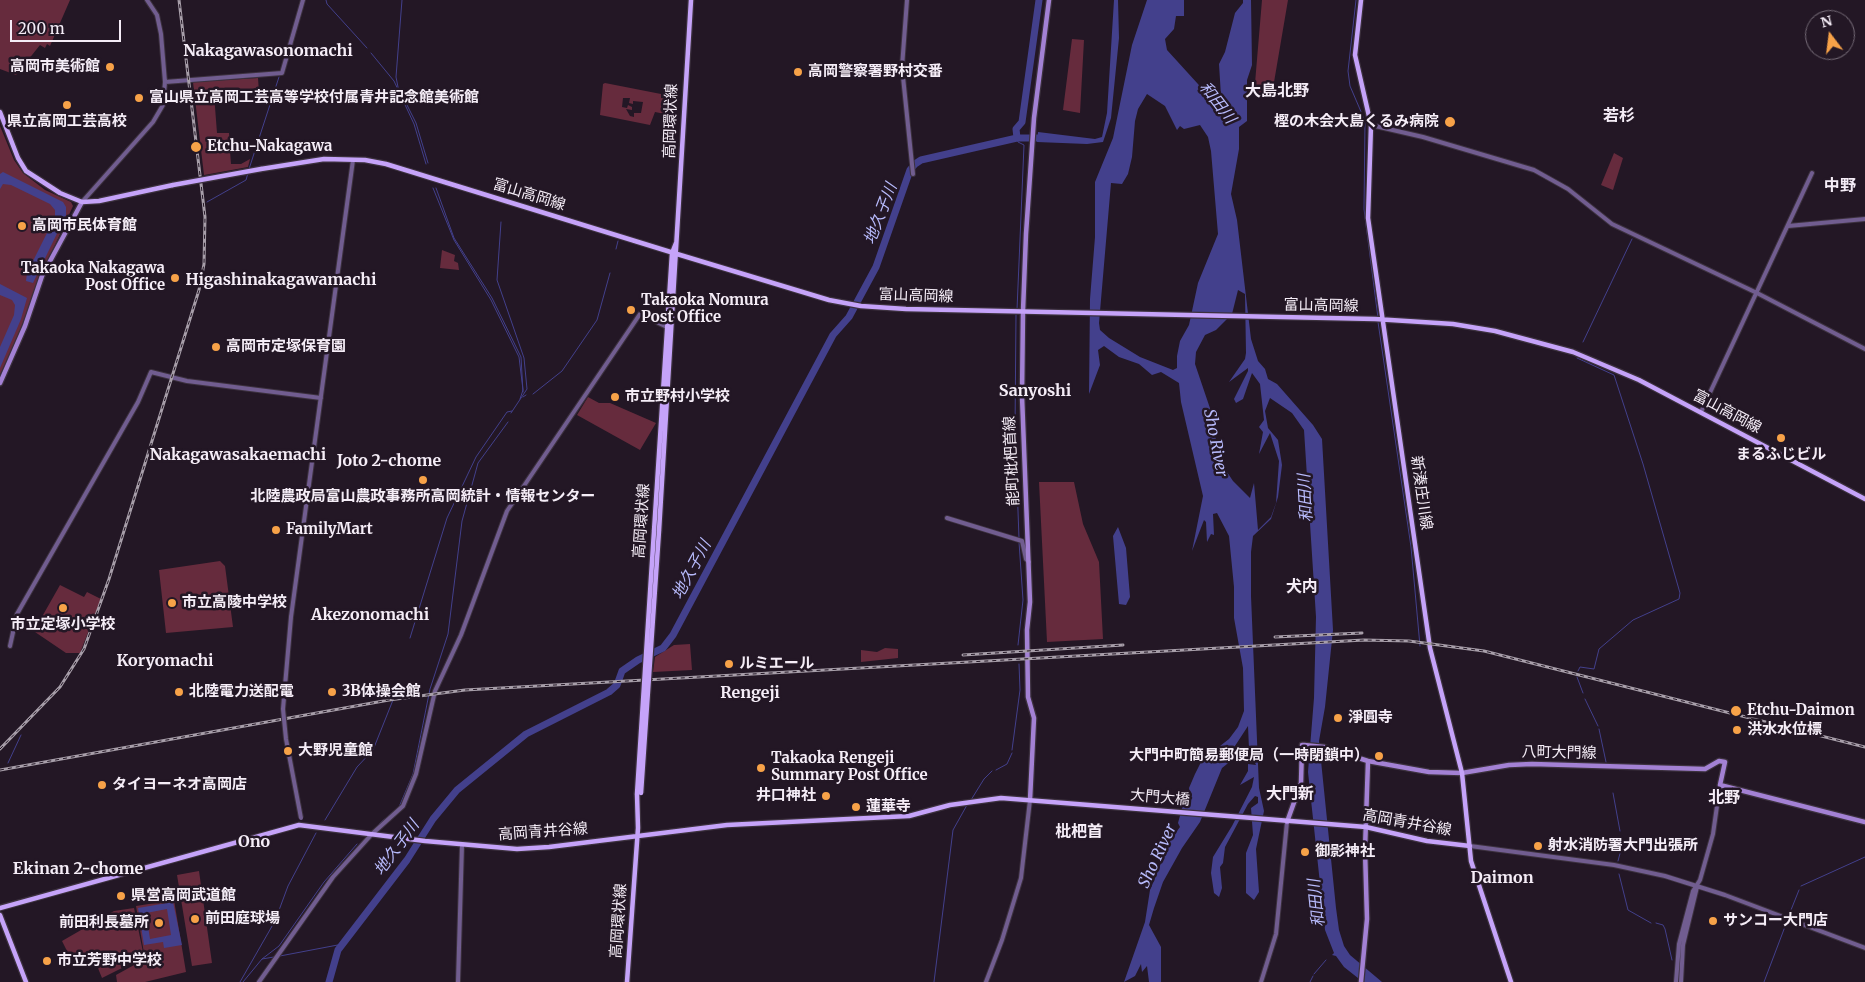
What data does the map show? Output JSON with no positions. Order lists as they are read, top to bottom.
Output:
{
  "streets": {
    "main road": [
      "高岡環状線",
      "富山高岡線",
      "能町枇杷首線",
      "新湊庄川線",
      "八町大門線",
      "大門大橋",
      "高岡青井谷線"
    ]
  },
  "crossings": [
    ["高岡環状線", "富山高岡線"],
    ["高岡環状線", "高岡青井谷線"],
    ["富山高岡線", "能町枇杷首線"],
    ["富山高岡線", "新湊庄川線"],
    ["能町枇杷首線", "高岡青井谷線"],
    ["新湊庄川線", "八町大門線"],
    ["新湊庄川線", "高岡青井谷線"],
    ["八町大門線", "高岡青井谷線"],
    ["大門大橋", "高岡青井谷線"]
  ],
  "districts": [
    "Nakagawasonomachi",
    "大島北野",
    "若杉",
    "中野",
    "Higashinakagawamachi",
    "Sanyoshi",
    "Nakagawasakaemachi",
    "Joto 2-chome",
    "犬内",
    "Akezonomachi",
    "Koryomachi",
    "Rengeji",
    "大門新",
    "北野",
    "枇杷首",
    "Ono",
    "Ekinan 2-chome",
    "Daimon"
  ],
  "water": ["和田川", "地久子川", "Sho River"],
  "places": [
    "高岡市美術館",
    "高岡警察署野村交番",
    "富山県立高岡工芸高等学校付属青井記念館美術館",
    "県立高岡工芸高校",
    "樫の木会大島くるみ病院",
    "Etchu-Nakagawa",
    "高岡市民体育館",
    "Takaoka Nakagawa Post Office",
    "Takaoka Nomura Post Office",
    "高岡市定塚保育園",
    "市立野村小学校",
    "まるふじビル",
    "北陸農政局富山農政事務所高岡統計・情報センター",
    "FamilyMart",
    "市立高陵中学校",
    "市立定塚小学校",
    "ルミエール",
    "北陸電力送配電",
    "3B体操会館",
    "Etchu-Daimon",
    "淨圓寺",
    "洪水水位標",
    "大野児童館",
    "大門中町簡易郵便局（一時閉鎖中）",
    "Takaoka Rengeji Summary Post Office",
    "タイヨーネオ高岡店",
    "井口神社",
    "蓮華寺",
    "射水消防署大門出張所",
    "御影神社",
    "県営高岡武道館",
    "前田庭球場",
    "サンコー大門店",
    "前田利長墓所",
    "市立芳野中学校"
  ],
  "scale_bar": "200 m",
  "north": "top"
}
